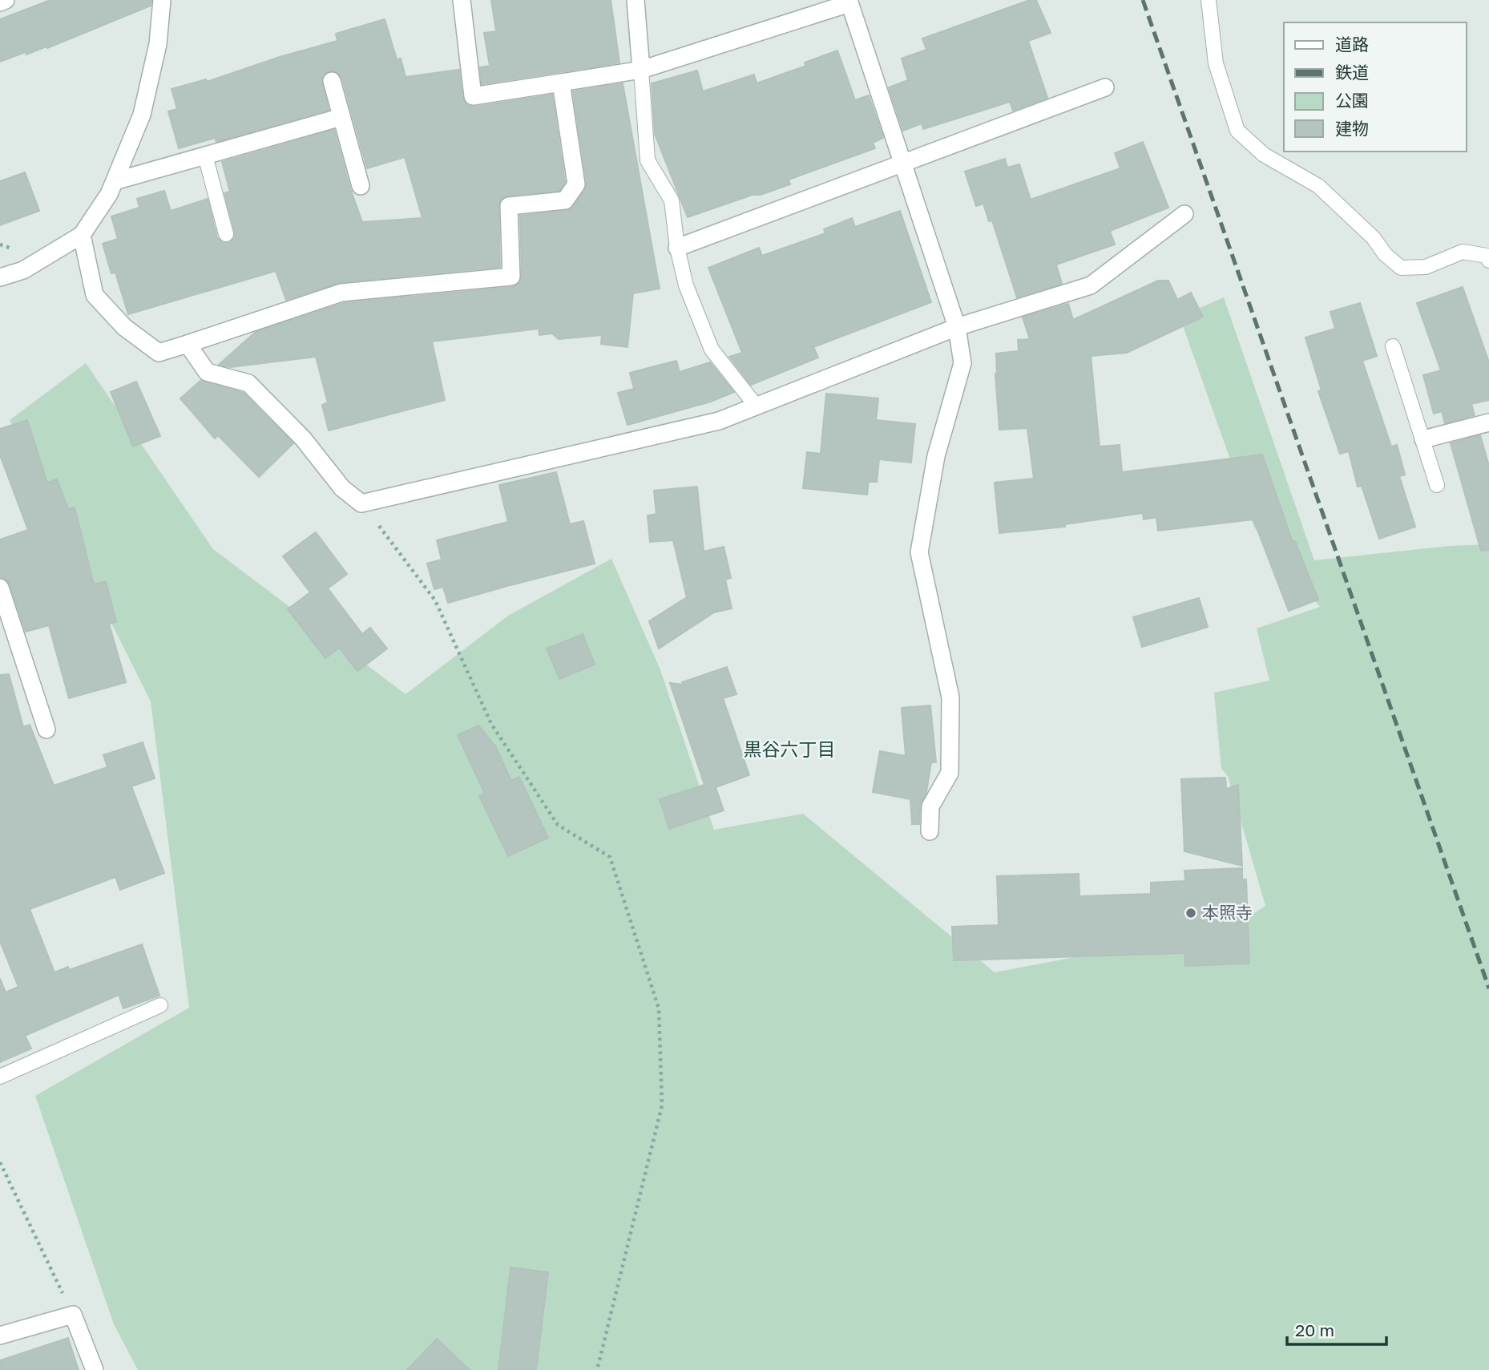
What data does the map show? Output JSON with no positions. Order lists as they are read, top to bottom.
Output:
{
  "districts": ["黒谷六丁目"],
  "places": ["本照寺"],
  "legend": [
    "道路",
    "鉄道",
    "公園",
    "建物"
  ],
  "scale_bar": "20 m"
}
